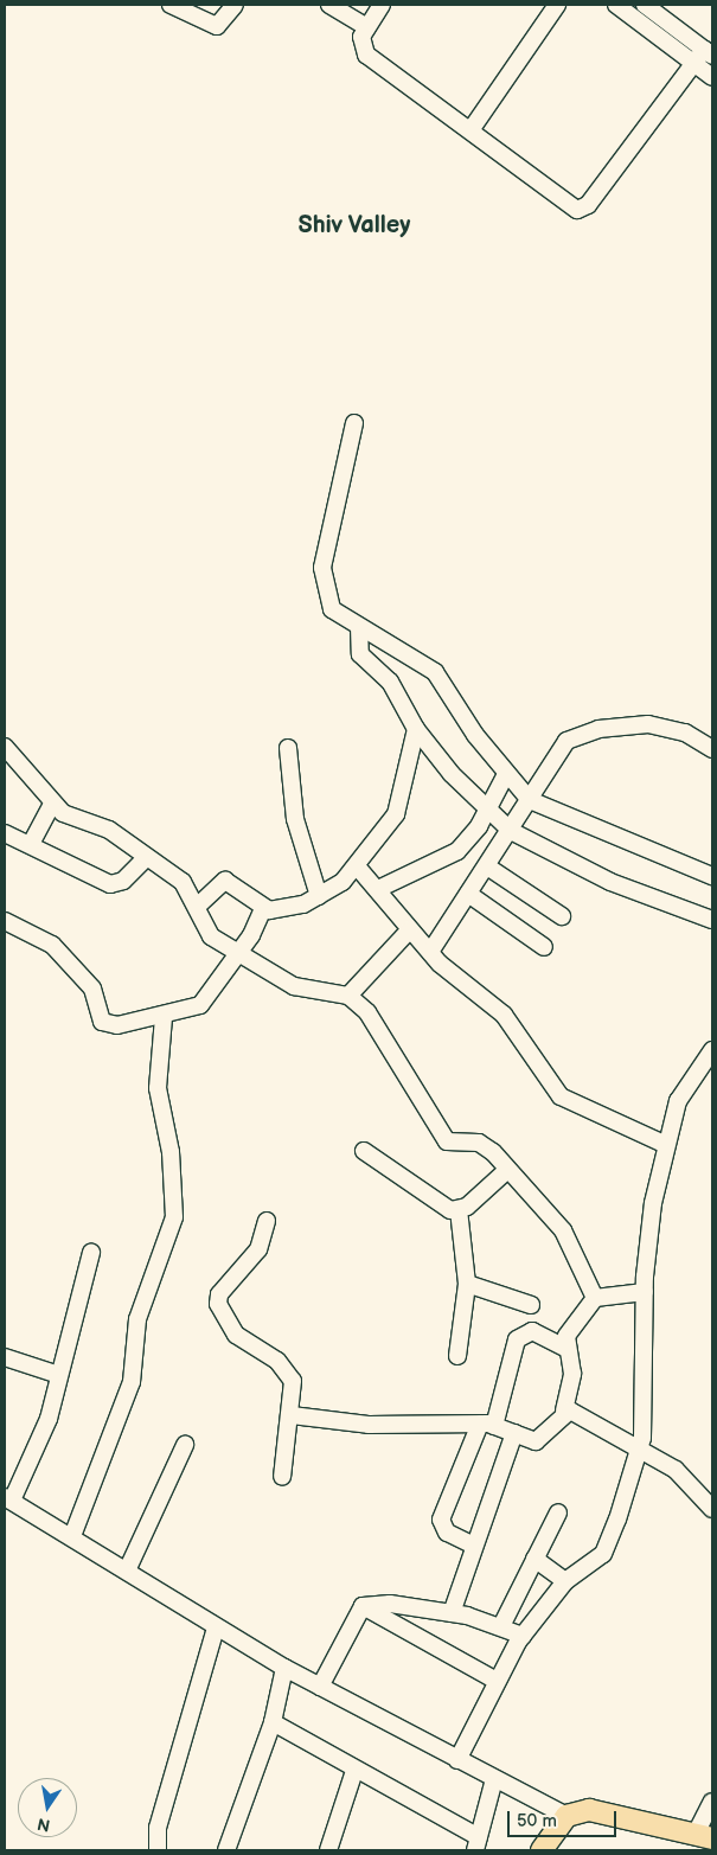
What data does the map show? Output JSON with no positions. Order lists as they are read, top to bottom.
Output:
{
  "districts": ["Shiv Valley"],
  "scale_bar": "50 m",
  "north": "bottom"
}
